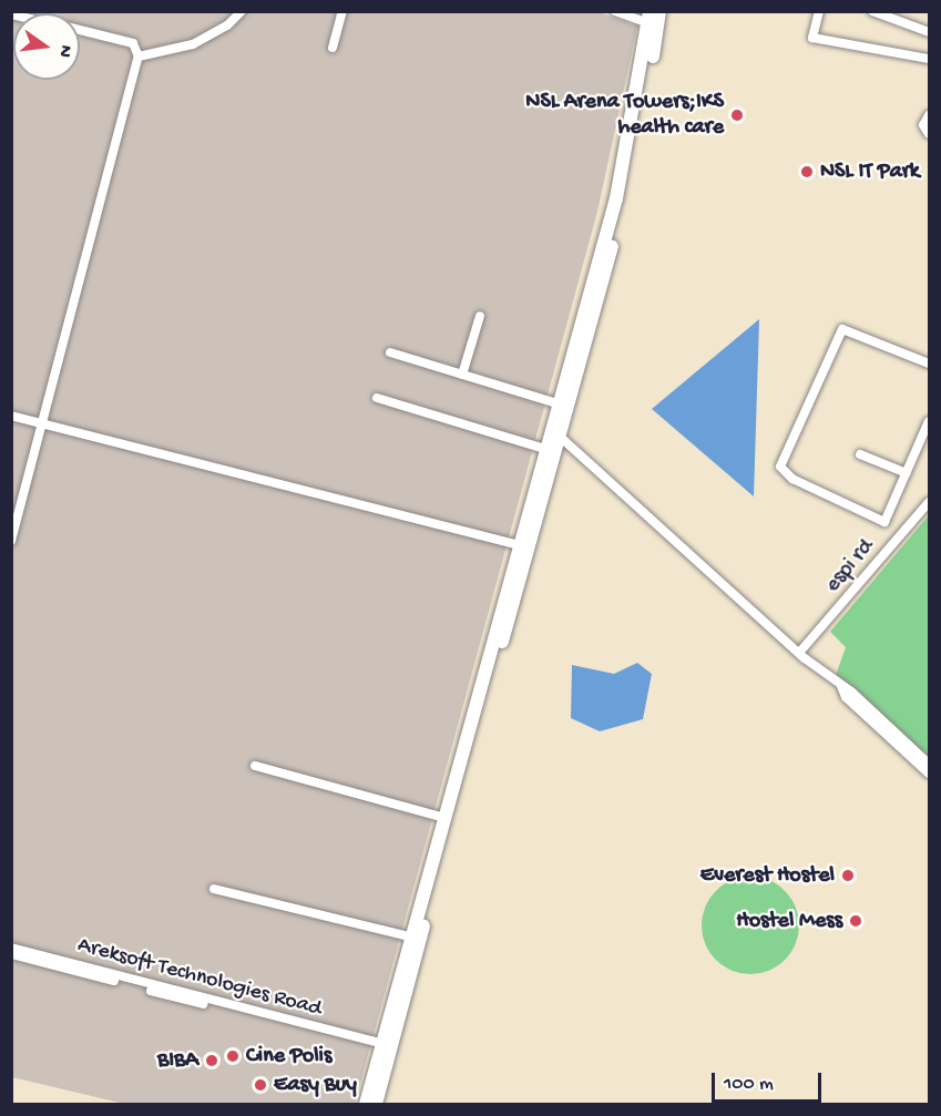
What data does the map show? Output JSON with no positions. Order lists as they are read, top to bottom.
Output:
{
  "streets": {
    "street": ["espi rd", "Areksoft Technologies Road"]
  },
  "places": [
    "NSL Arena Towers;IKS health care",
    "NSL IT Park",
    "Everest Hostel",
    "Hostel Mess",
    "Cine Polis",
    "BIBA",
    "Easy Buy"
  ],
  "scale_bar": "100 m",
  "north": "right"
}
